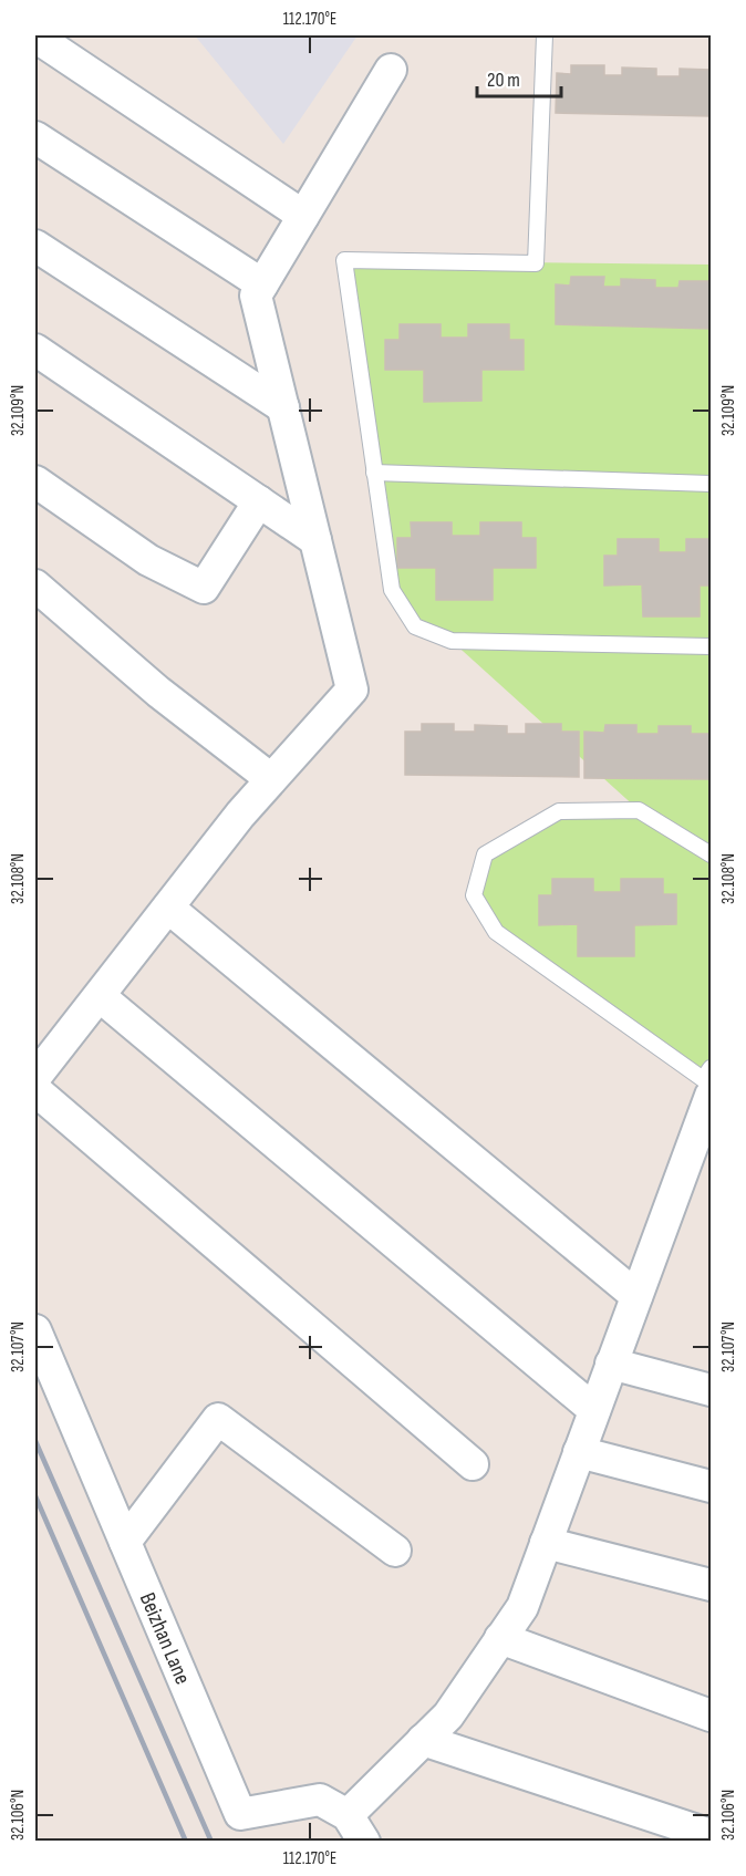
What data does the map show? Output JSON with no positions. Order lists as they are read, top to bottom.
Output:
{
  "streets": {
    "street": ["Beizhan Lane"]
  },
  "scale_bar": "20 m",
  "coordinates": [
    "112.170°E",
    "32.109°N",
    "32.108°N",
    "32.107°N",
    "32.106°N"
  ]
}
